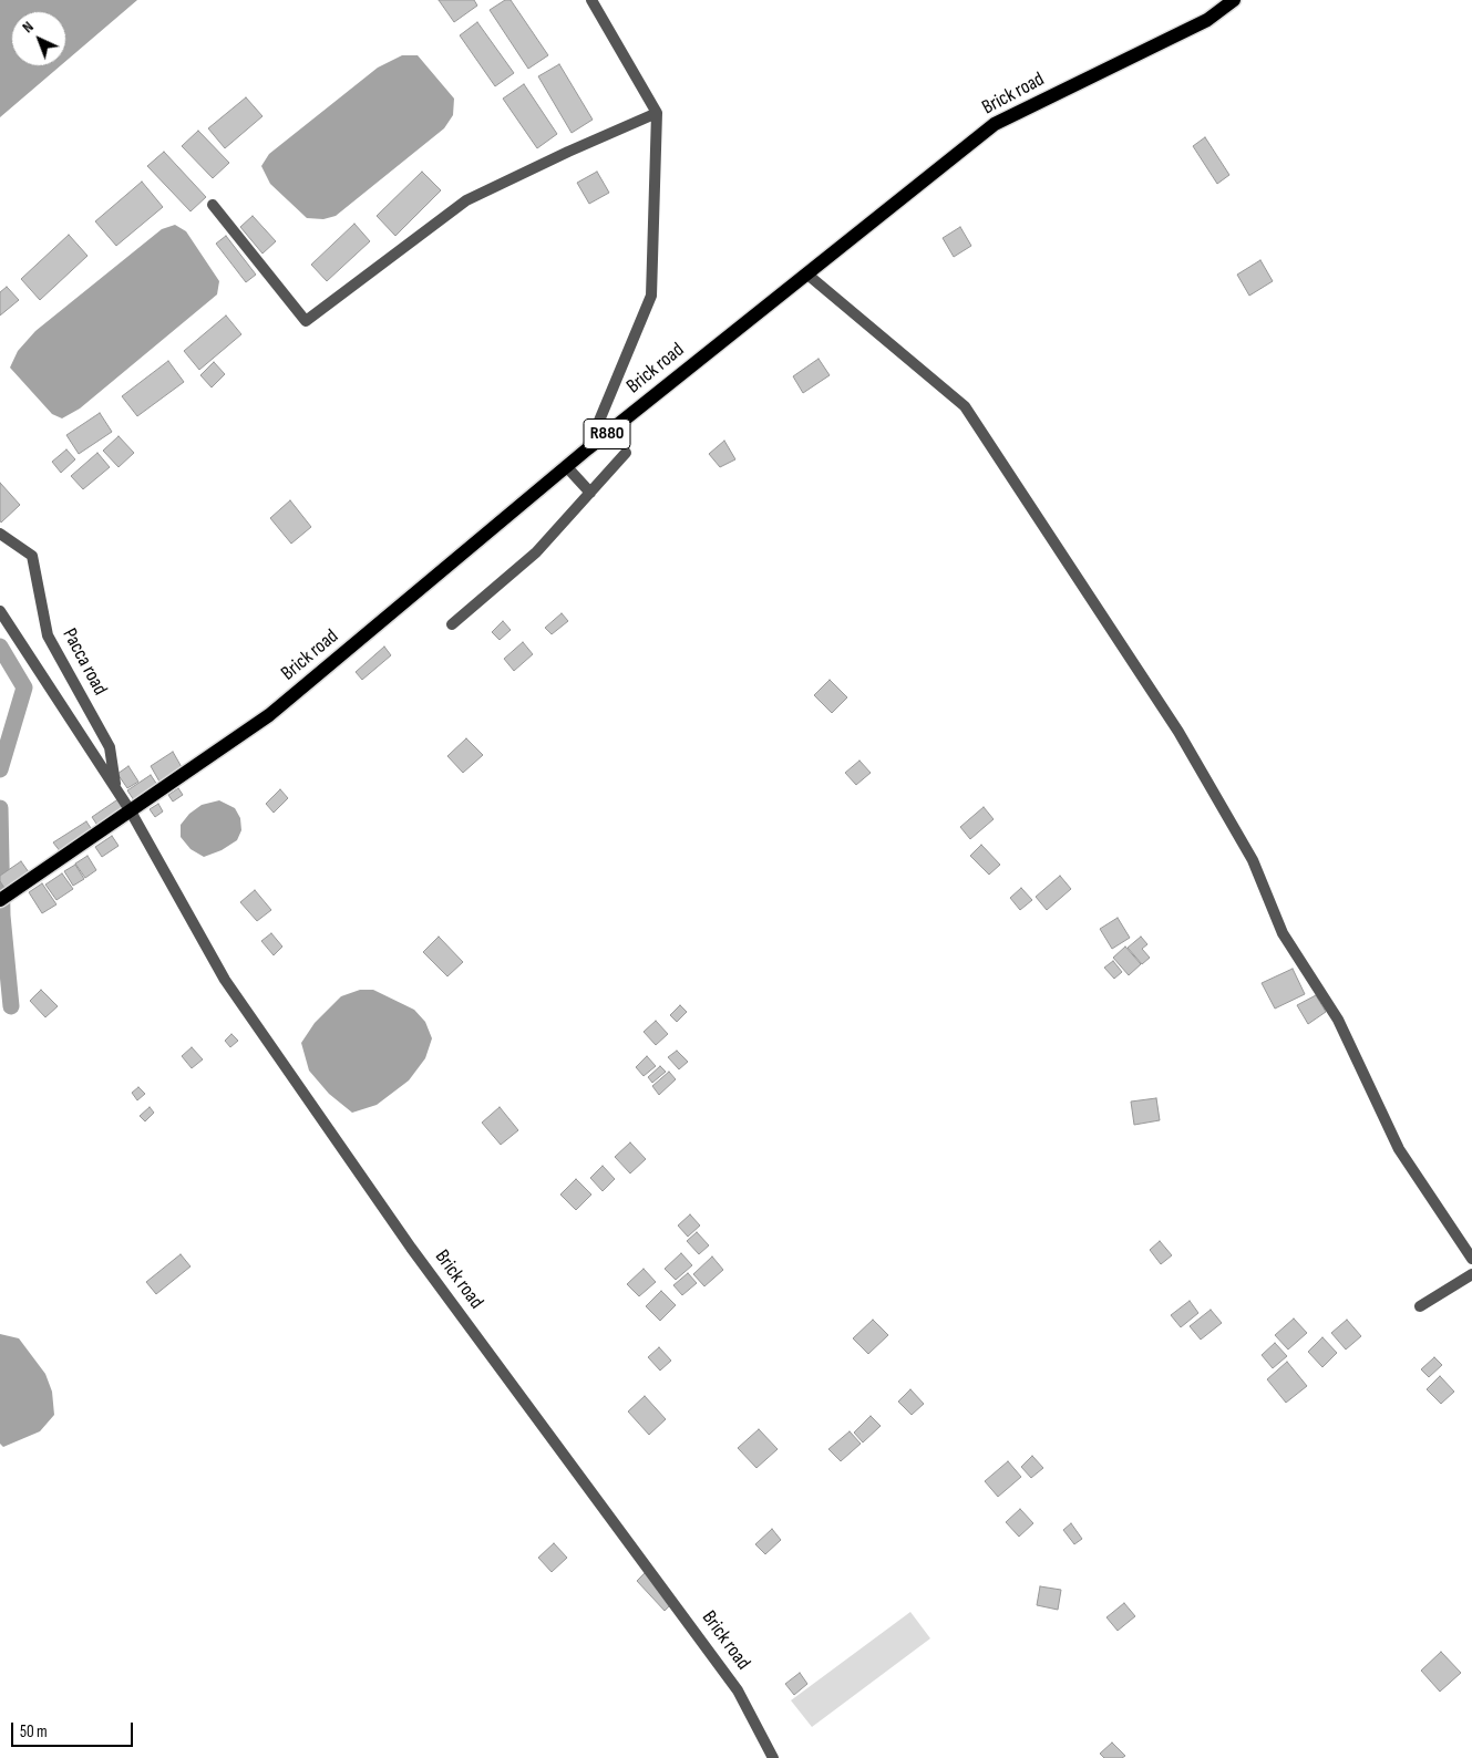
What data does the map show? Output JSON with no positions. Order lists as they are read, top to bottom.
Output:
{
  "streets": {
    "main road": ["Brick road", "R880"],
    "street": ["Pacca road"]
  },
  "crossings": [
    ["Brick road", "Pacca road"]
  ],
  "scale_bar": "50 m",
  "north": "top left"
}
